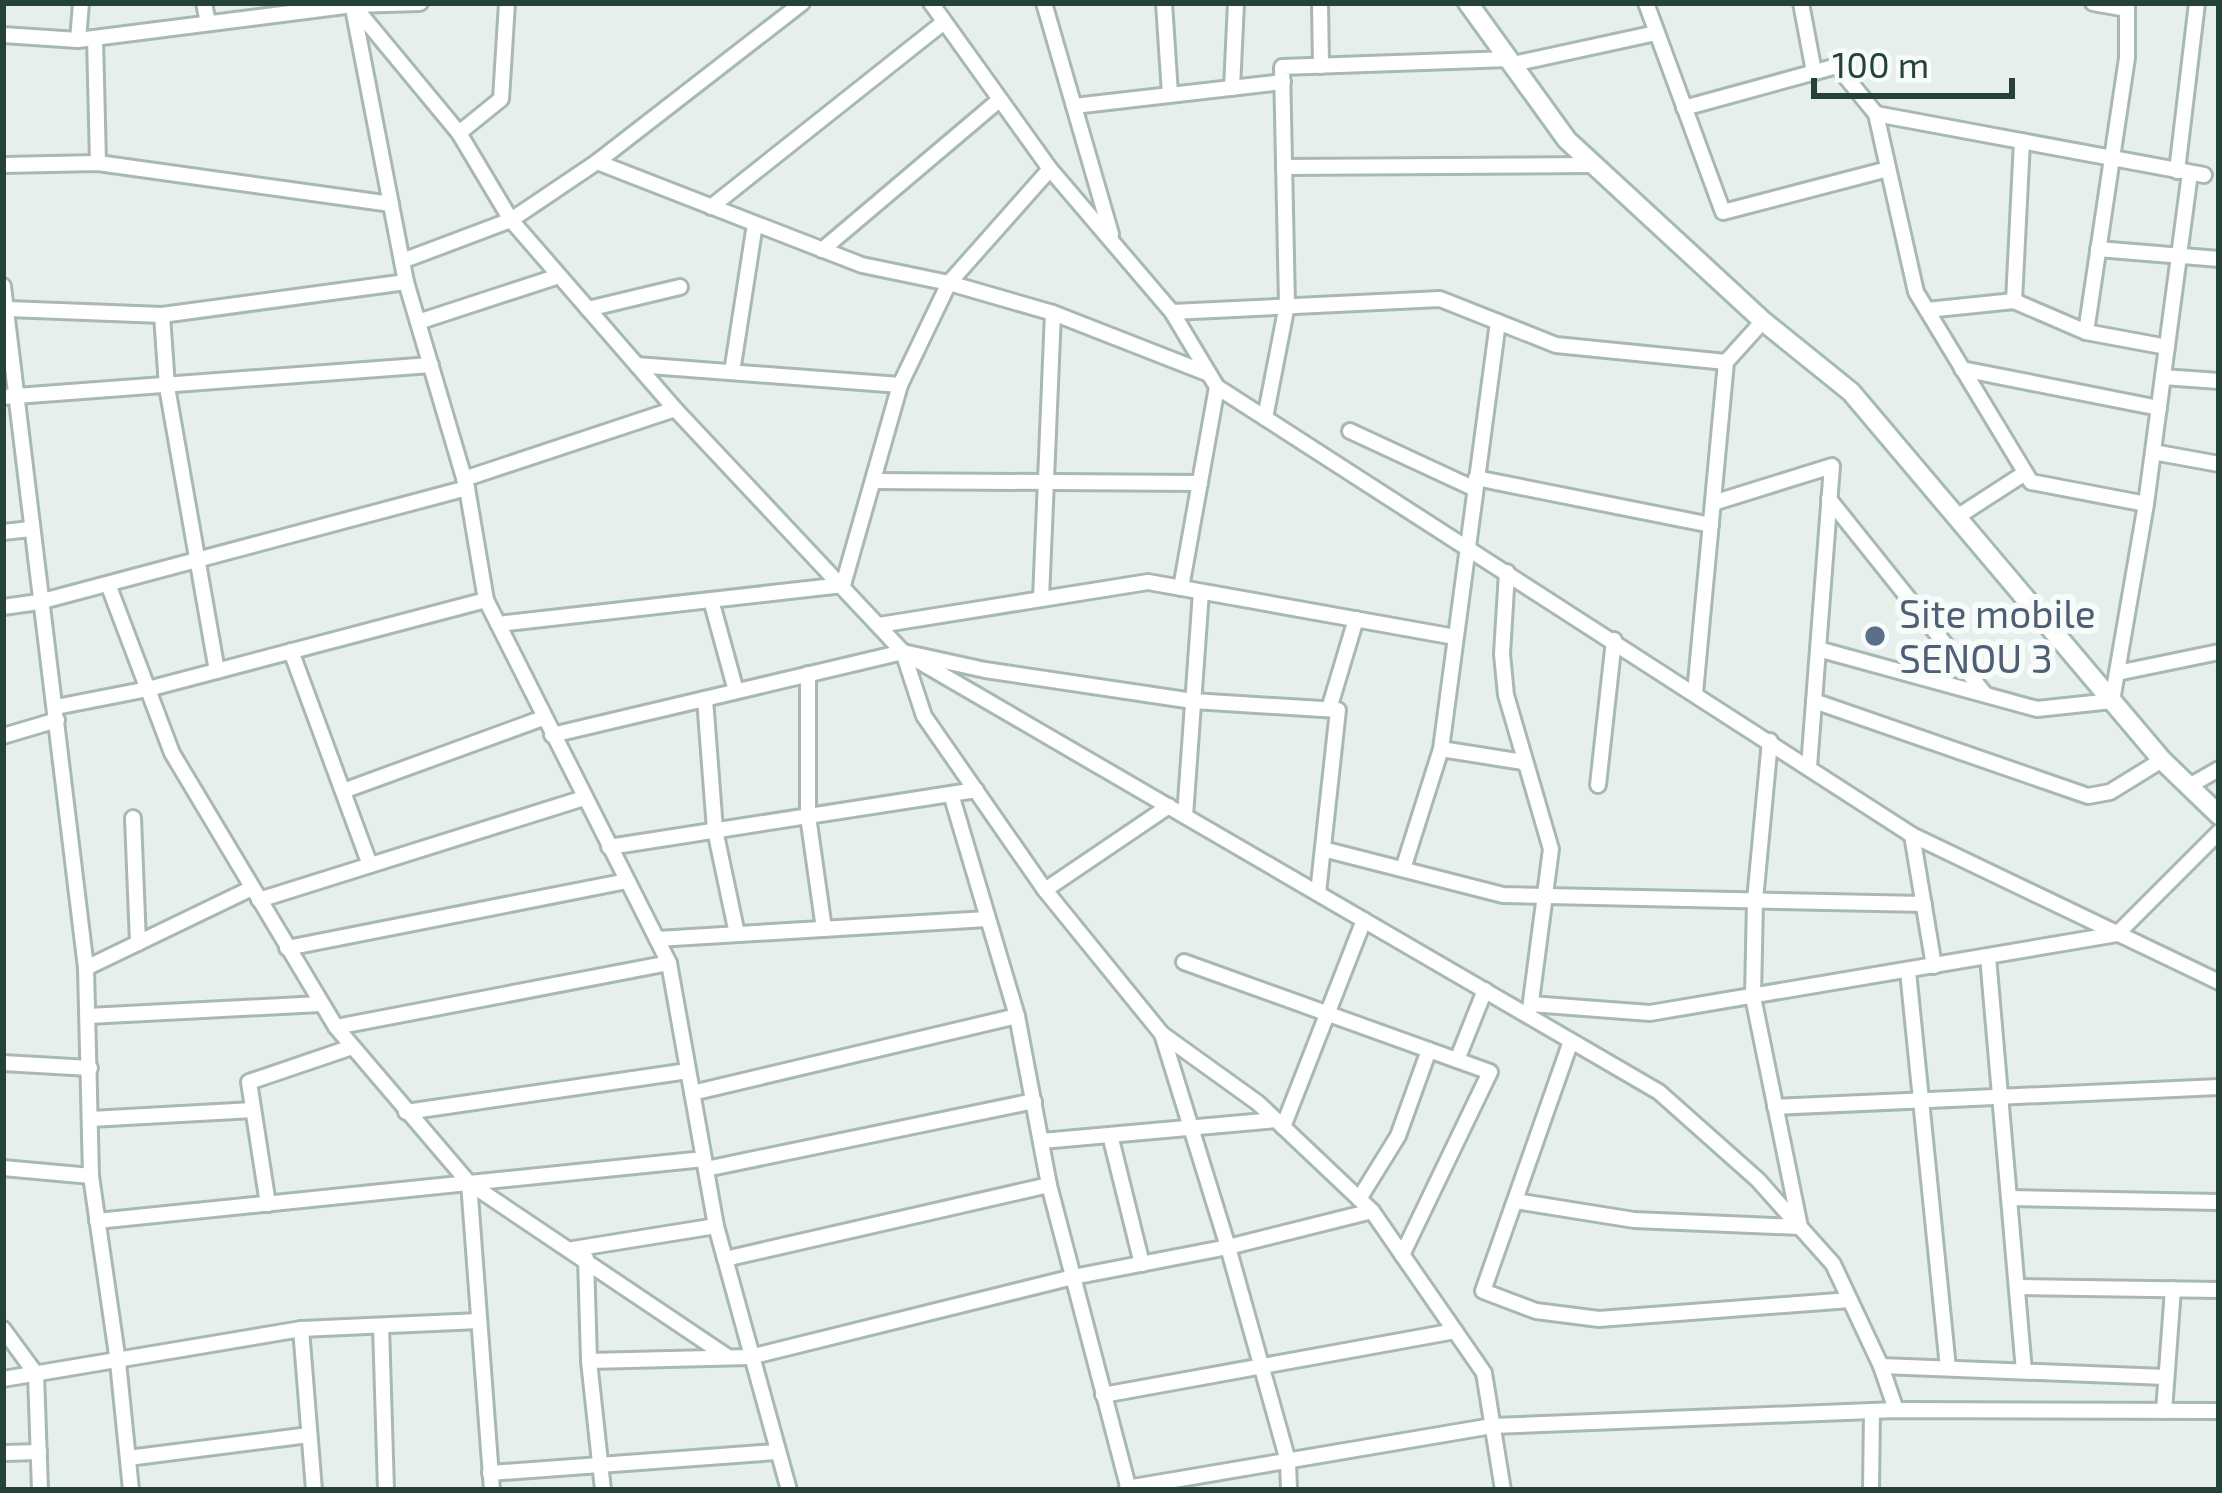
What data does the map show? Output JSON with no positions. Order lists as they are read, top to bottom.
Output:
{
  "places": ["Site mobile SENOU 3"],
  "scale_bar": "100 m"
}
